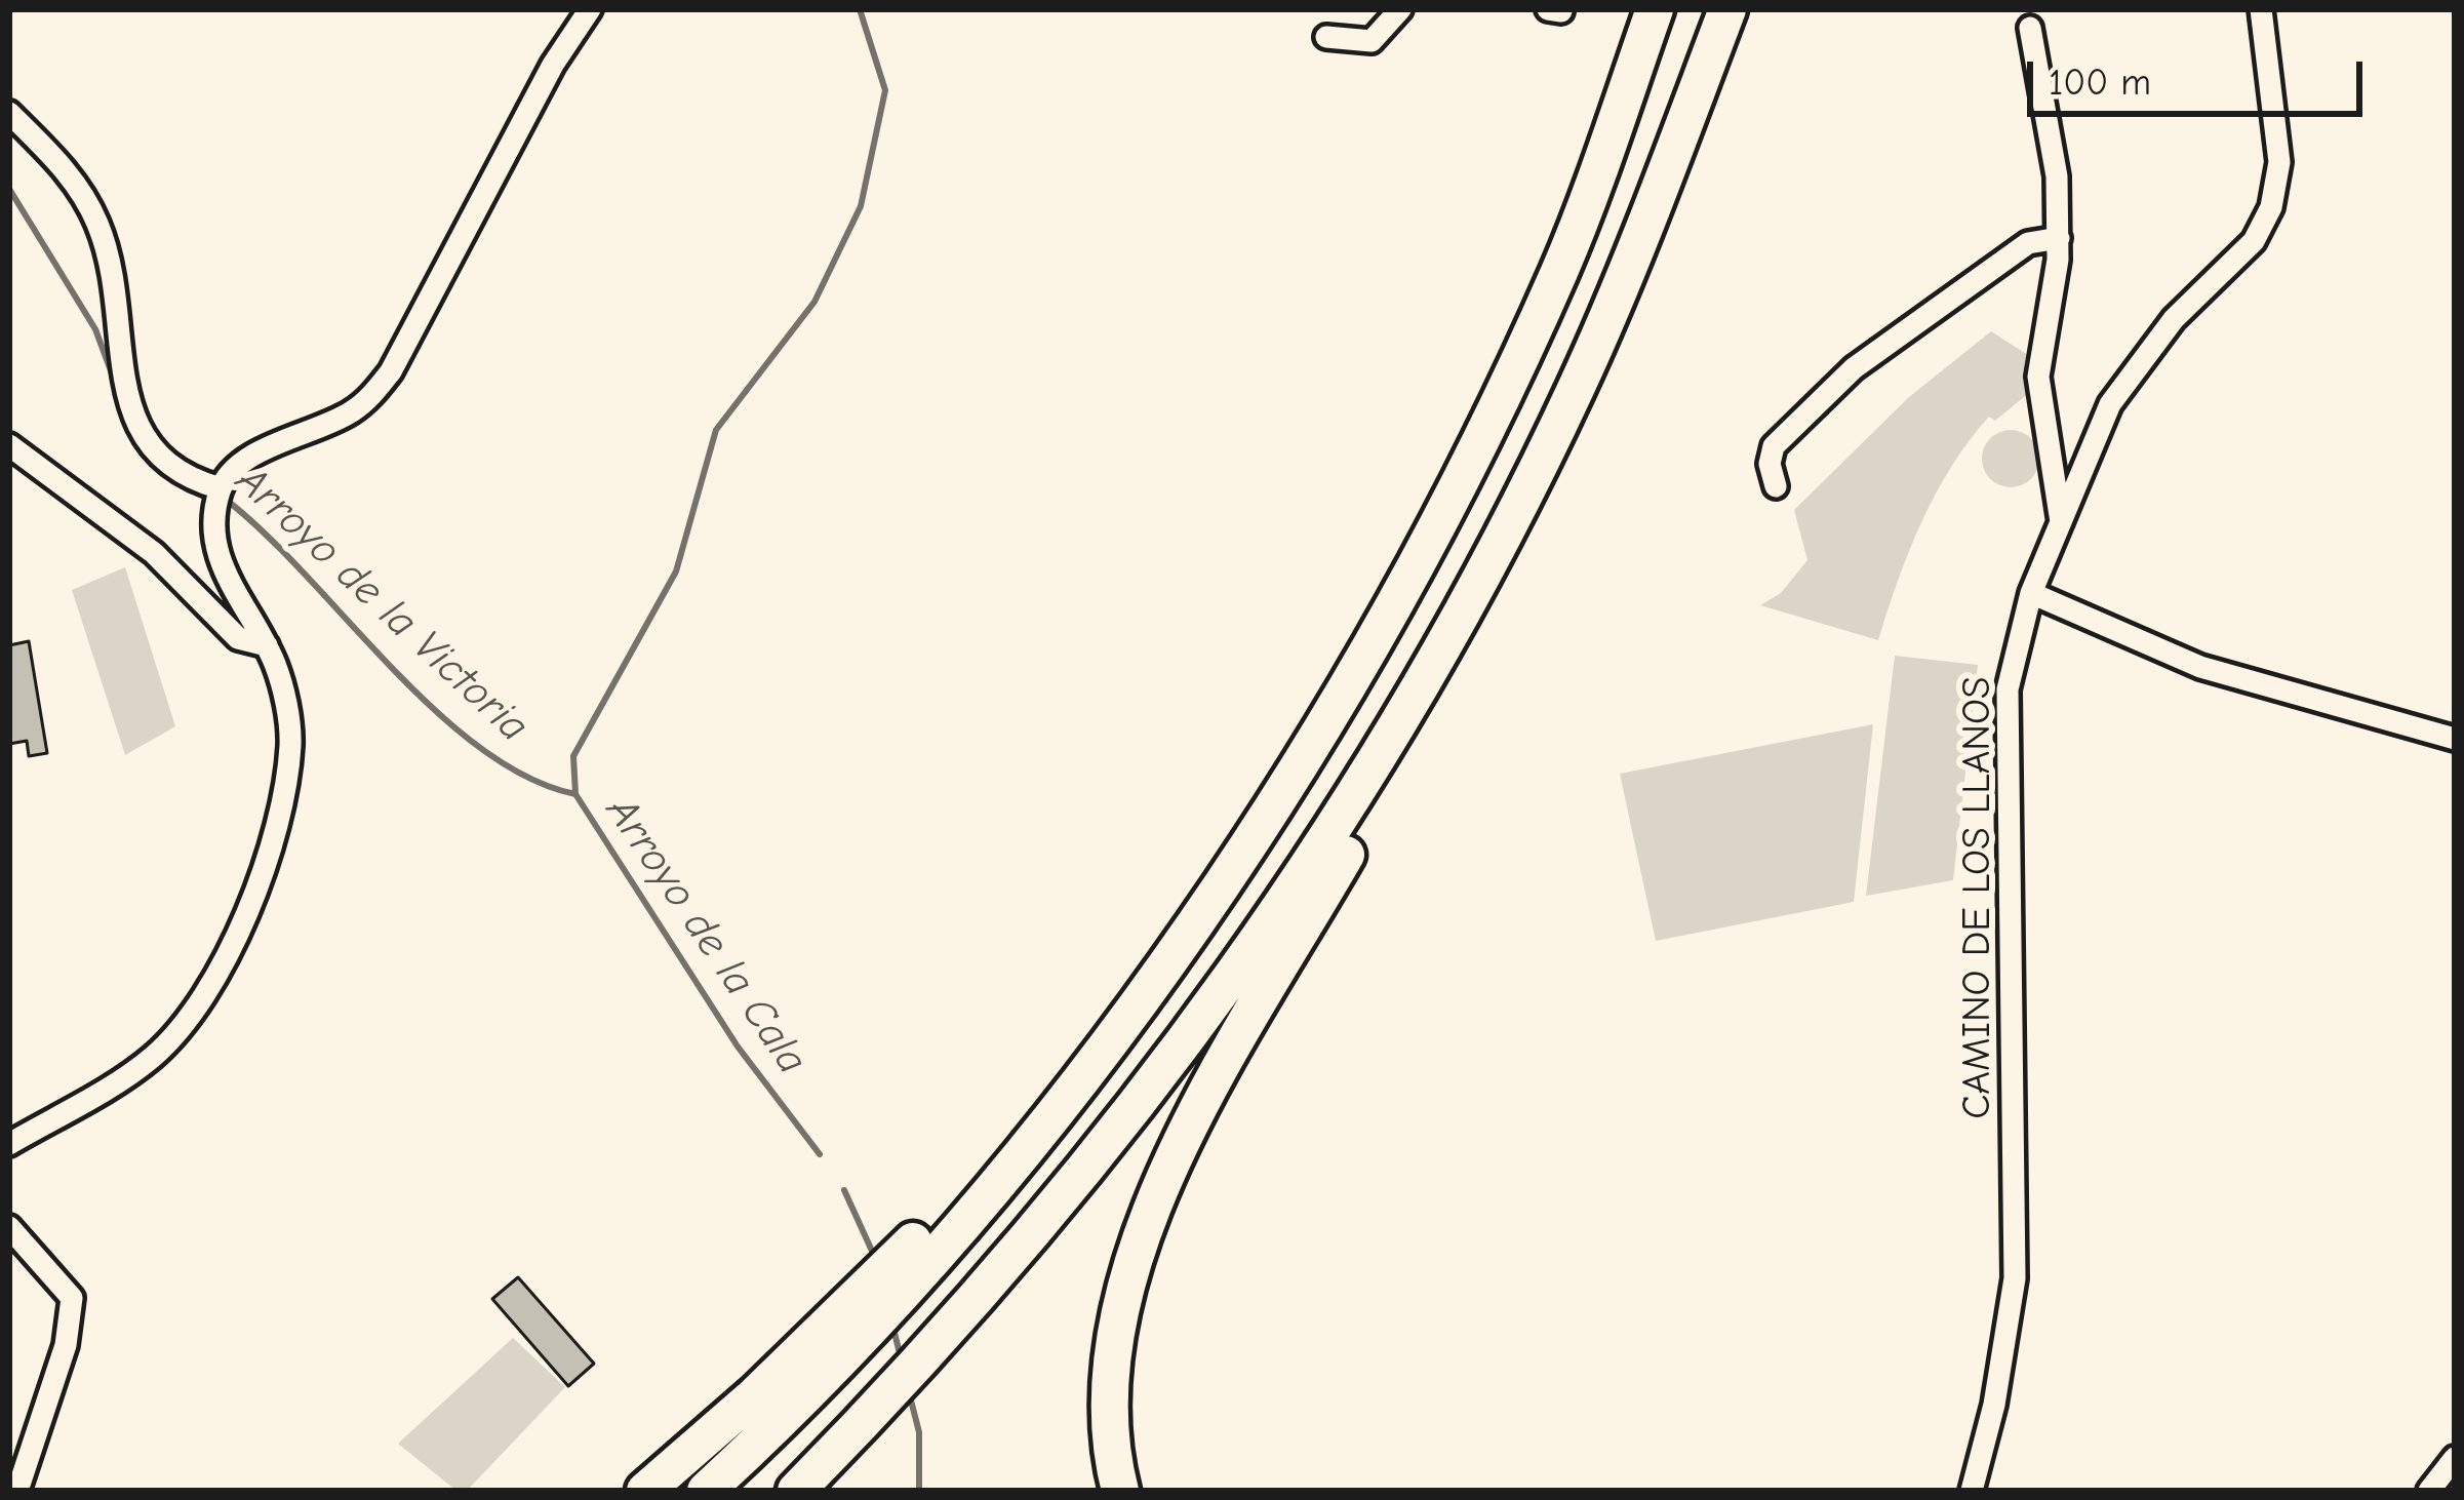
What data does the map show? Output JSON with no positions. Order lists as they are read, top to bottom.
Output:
{
  "streets": {
    "street": ["CAMINO DE LOS LLANOS"]
  },
  "water": ["Arroyo de la Victoria", "Arroyo de la Cala"],
  "scale_bar": "100 m"
}
